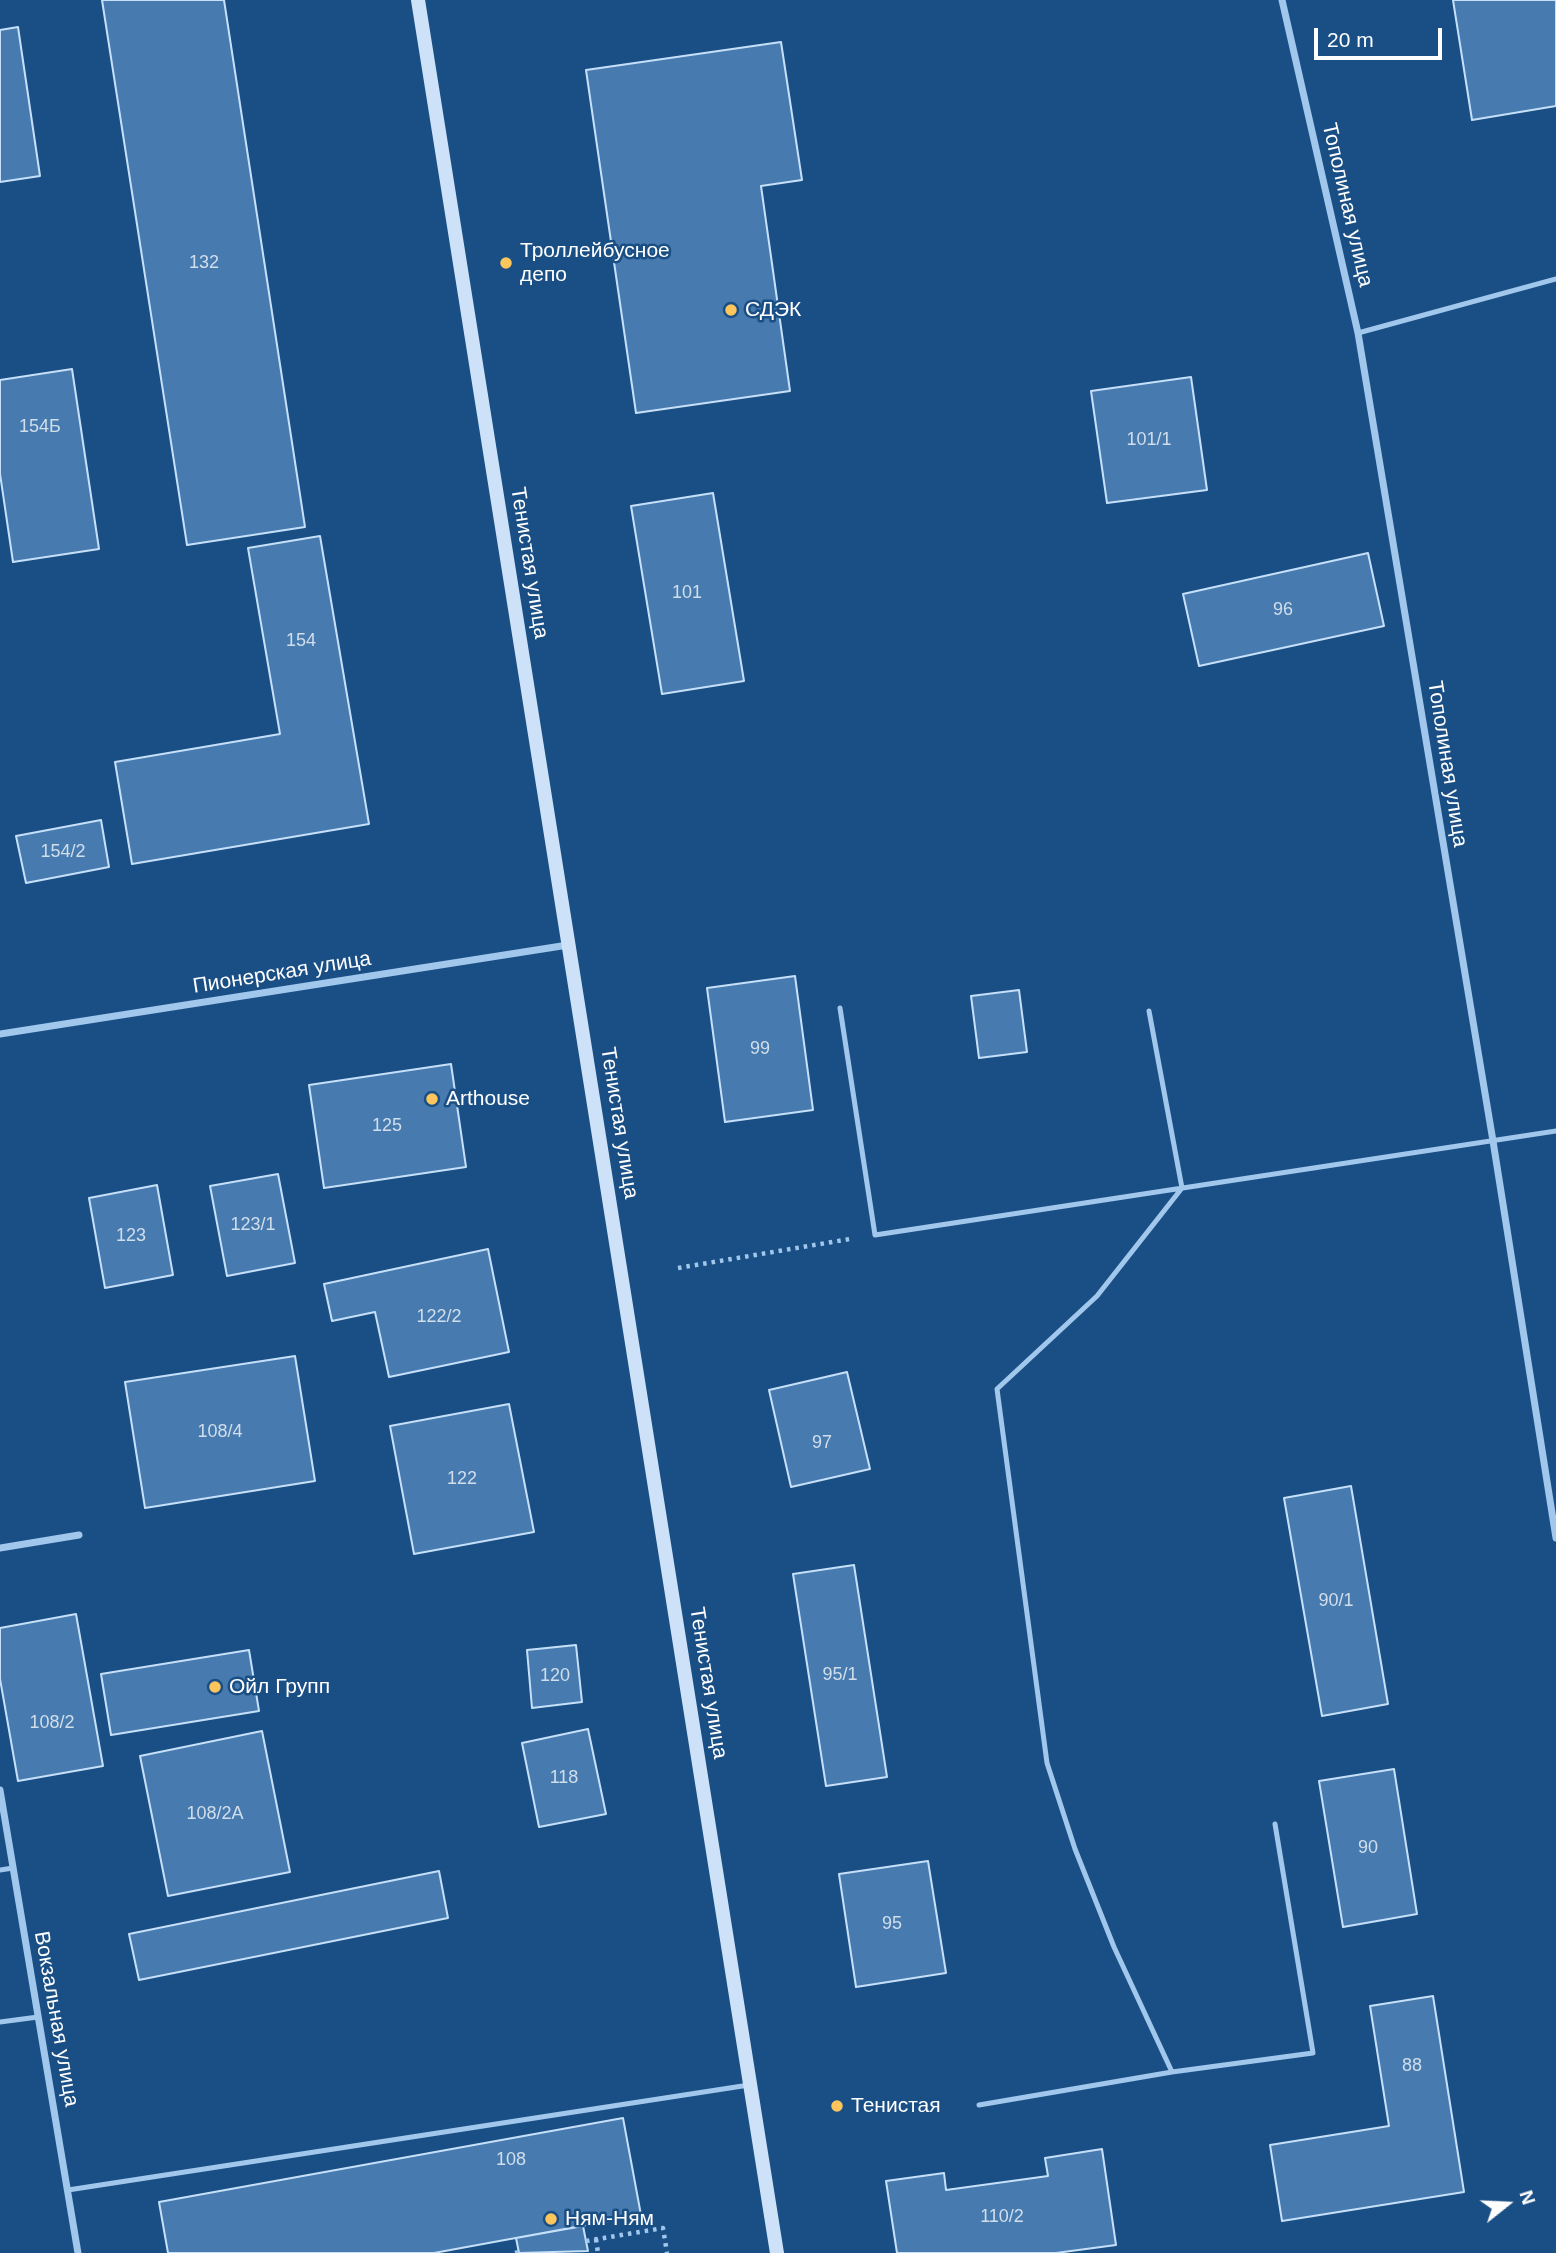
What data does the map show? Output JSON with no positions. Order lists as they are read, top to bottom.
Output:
{
  "streets": {
    "main road": ["Тенистая улица"],
    "street": ["Тополиная улица", "Пионерская улица", "Вокзальная улица"]
  },
  "crossings": [
    ["Тенистая улица", "Пионерская улица"]
  ],
  "places": [
    "Троллейбусное депо",
    "СДЭК",
    "Arthouse",
    "Ойл Групп",
    "Тенистая",
    "Ням-Ням"
  ],
  "house_numbers": [
    "132",
    "154Б",
    "101/1",
    "101",
    "96",
    "154",
    "154/2",
    "99",
    "125",
    "123/1",
    "123",
    "122/2",
    "108/4",
    "97",
    "122",
    "90/1",
    "95/1",
    "120",
    "108/2",
    "118",
    "108/2А",
    "90",
    "95",
    "88",
    "108",
    "110/2"
  ],
  "scale_bar": "20 m",
  "north": "right"
}
